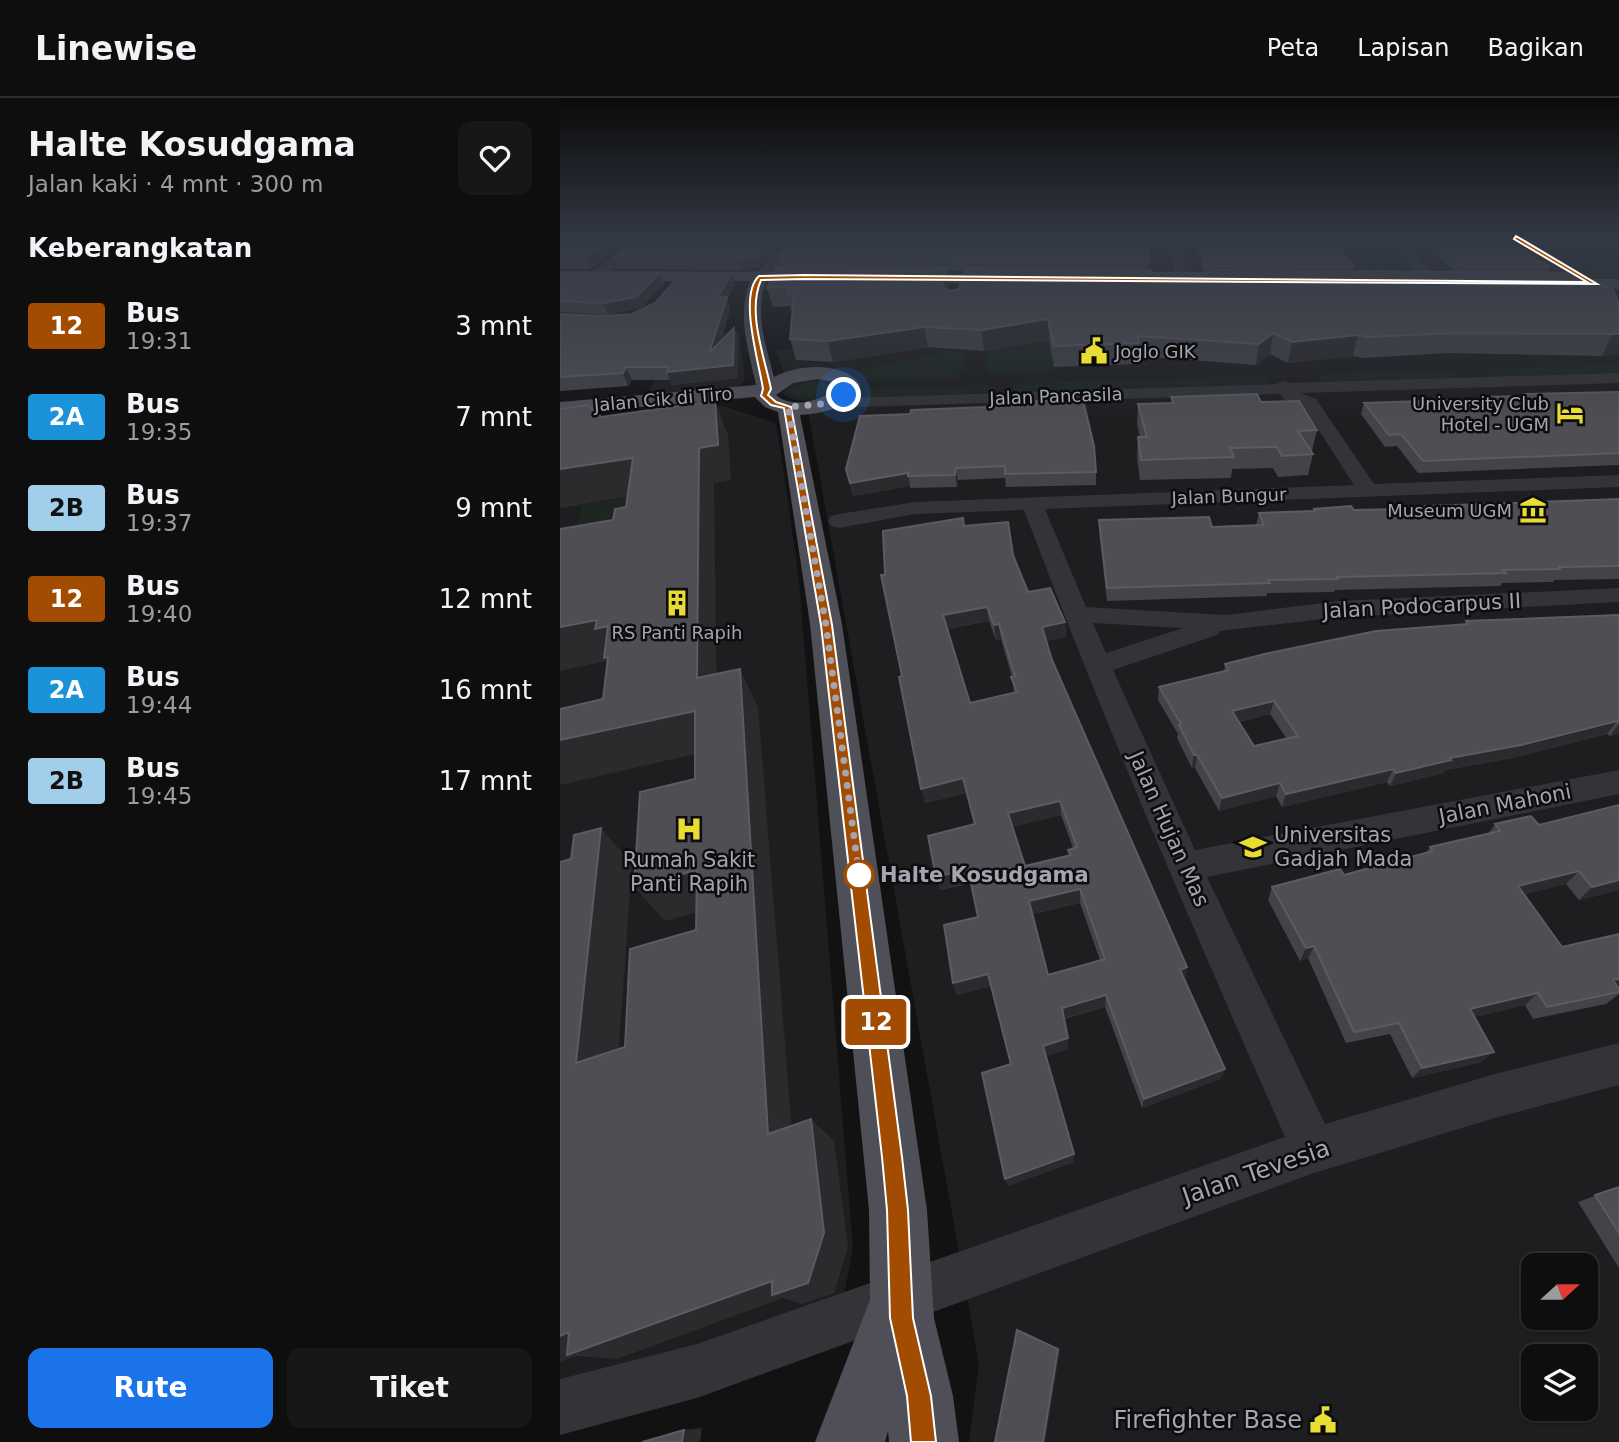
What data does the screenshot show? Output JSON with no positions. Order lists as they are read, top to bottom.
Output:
{
  "streets": {
    "main road": ["Jalan Cik di Tiro"],
    "street": [
      "Jalan Pancasila",
      "Jalan Bungur",
      "Jalan Podocarpus II",
      "Jalan Mahoni",
      "Jalan Hujan Mas",
      "Jalan Tevesia"
    ]
  },
  "crossings": [
    ["Jalan Pancasila", "Jalan Cik di Tiro"],
    ["Jalan Bungur", "Jalan Hujan Mas"],
    ["Jalan Podocarpus II", "Jalan Hujan Mas"],
    ["Jalan Mahoni", "Jalan Hujan Mas"],
    ["Jalan Hujan Mas", "Jalan Tevesia"]
  ],
  "places": {
    "public building": ["Joglo GIK", "Firefighter Base"],
    "hotel": ["University Club Hotel - UGM"],
    "museum": ["Museum UGM"],
    "building": ["RS Panti Rapih"],
    "hospital": ["Rumah Sakit Panti Rapih"],
    "school or university": ["Universitas Gadjah Mada"],
    "other": ["Halte Kosudgama"]
  },
  "lines": ["bus line 12"],
  "north": "right",
  "page": {
    "header": "Linewise",
    "nav": ["Peta", "Lapisan", "Bagikan"],
    "heading": [
      ["Halte Kosudgama", "Jalan kaki · 4 mnt · 300 m"],
      "Keberangkatan"
    ],
    "on_map": "12",
    "list": [
      {
        "mark": "12",
        "name": "Bus",
        "note": "19:31",
        "value": "3 mnt"
      },
      {
        "mark": "2A",
        "name": "Bus",
        "note": "19:35",
        "value": "7 mnt"
      },
      {
        "mark": "2B",
        "name": "Bus",
        "note": "19:37",
        "value": "9 mnt"
      },
      {
        "mark": "12",
        "name": "Bus",
        "note": "19:40",
        "value": "12 mnt"
      },
      {
        "mark": "2A",
        "name": "Bus",
        "note": "19:44",
        "value": "16 mnt"
      },
      {
        "mark": "2B",
        "name": "Bus",
        "note": "19:45",
        "value": "17 mnt"
      }
    ],
    "buttons": ["Rute", "Tiket"]
  }
}
